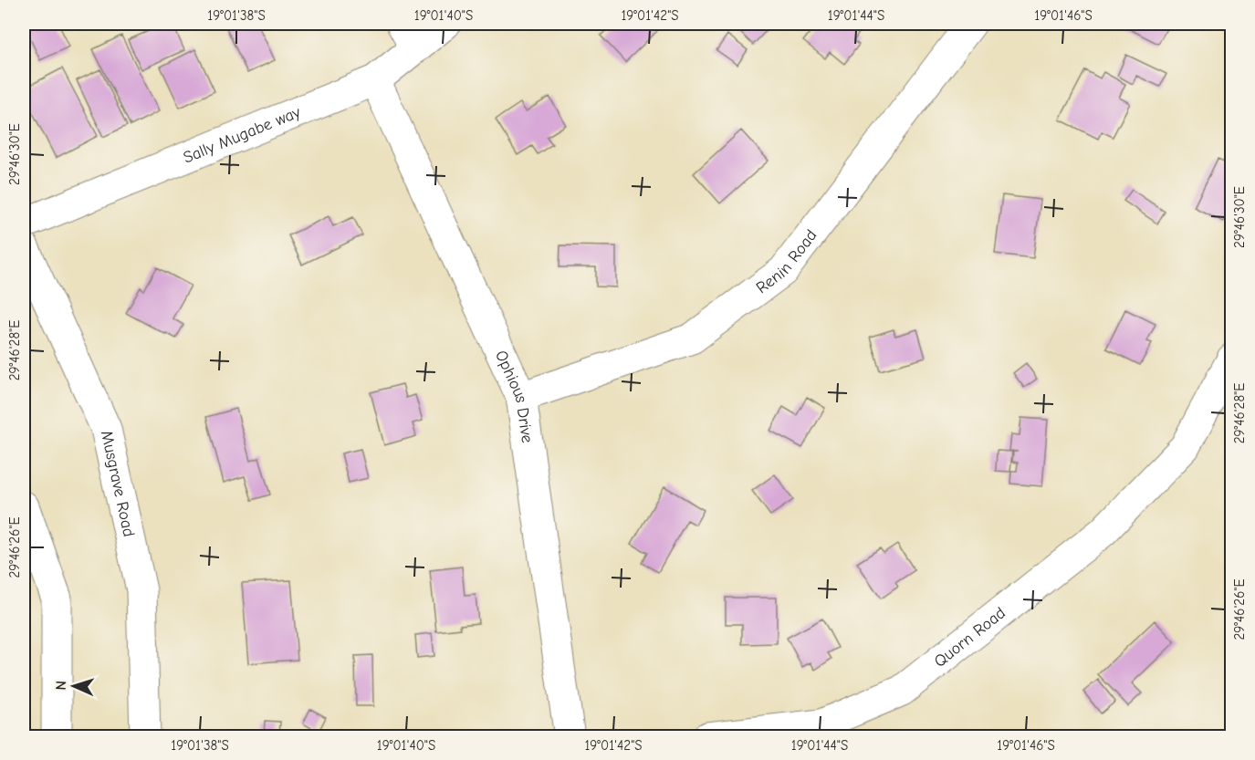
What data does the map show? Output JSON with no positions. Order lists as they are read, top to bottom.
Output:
{
  "streets": {
    "street": [
      "Sally Mugabe way",
      "Renin Road",
      "Ophious Drive",
      "Musgrave Road",
      "Quorn Road"
    ]
  },
  "crossings": [
    ["Sally Mugabe way", "Ophious Drive"],
    ["Renin Road", "Ophious Drive"]
  ],
  "north": "left",
  "coordinates": [
    "19°01'38\"S",
    "19°01'40\"S",
    "19°01'42\"S",
    "19°01'44\"S",
    "19°01'46\"S",
    "29°46'30\"E",
    "29°46'28\"E",
    "29°46'26\"E"
  ]
}
